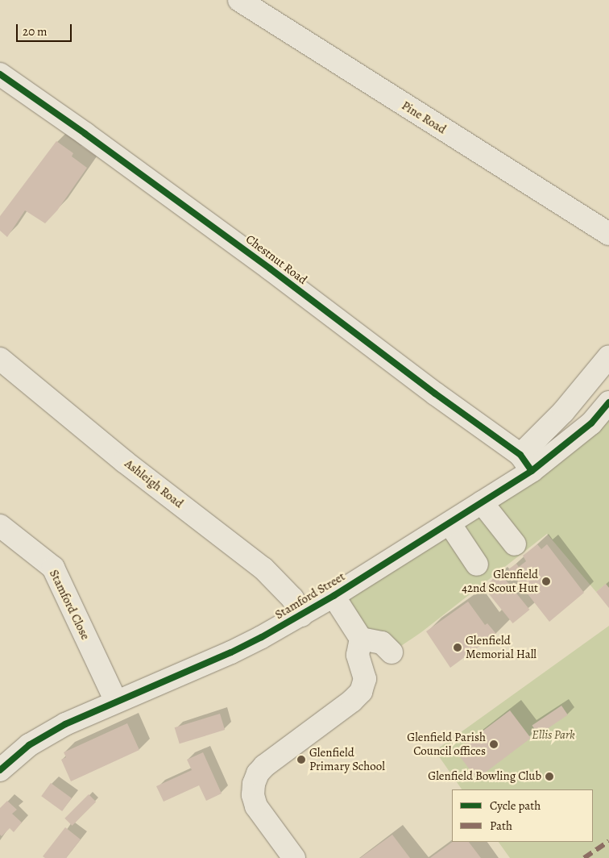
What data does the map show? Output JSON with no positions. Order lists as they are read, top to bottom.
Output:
{
  "streets": {
    "street": [
      "Pine Road",
      "Chestnut Road",
      "Ashleigh Road",
      "Stamford Street",
      "Stamford Close"
    ]
  },
  "crossings": [
    ["Chestnut Road", "Stamford Street"],
    ["Ashleigh Road", "Stamford Street"],
    ["Stamford Street", "Stamford Close"]
  ],
  "parks": ["Ellis Park"],
  "places": [
    "Glenfield 42nd Scout Hut",
    "Glenfield Memorial Hall",
    "Glenfield Parish Council offices",
    "Glenfield Primary School",
    "Glenfield Bowling Club"
  ],
  "legend": ["Cycle path", "Path"],
  "scale_bar": "20 m"
}
